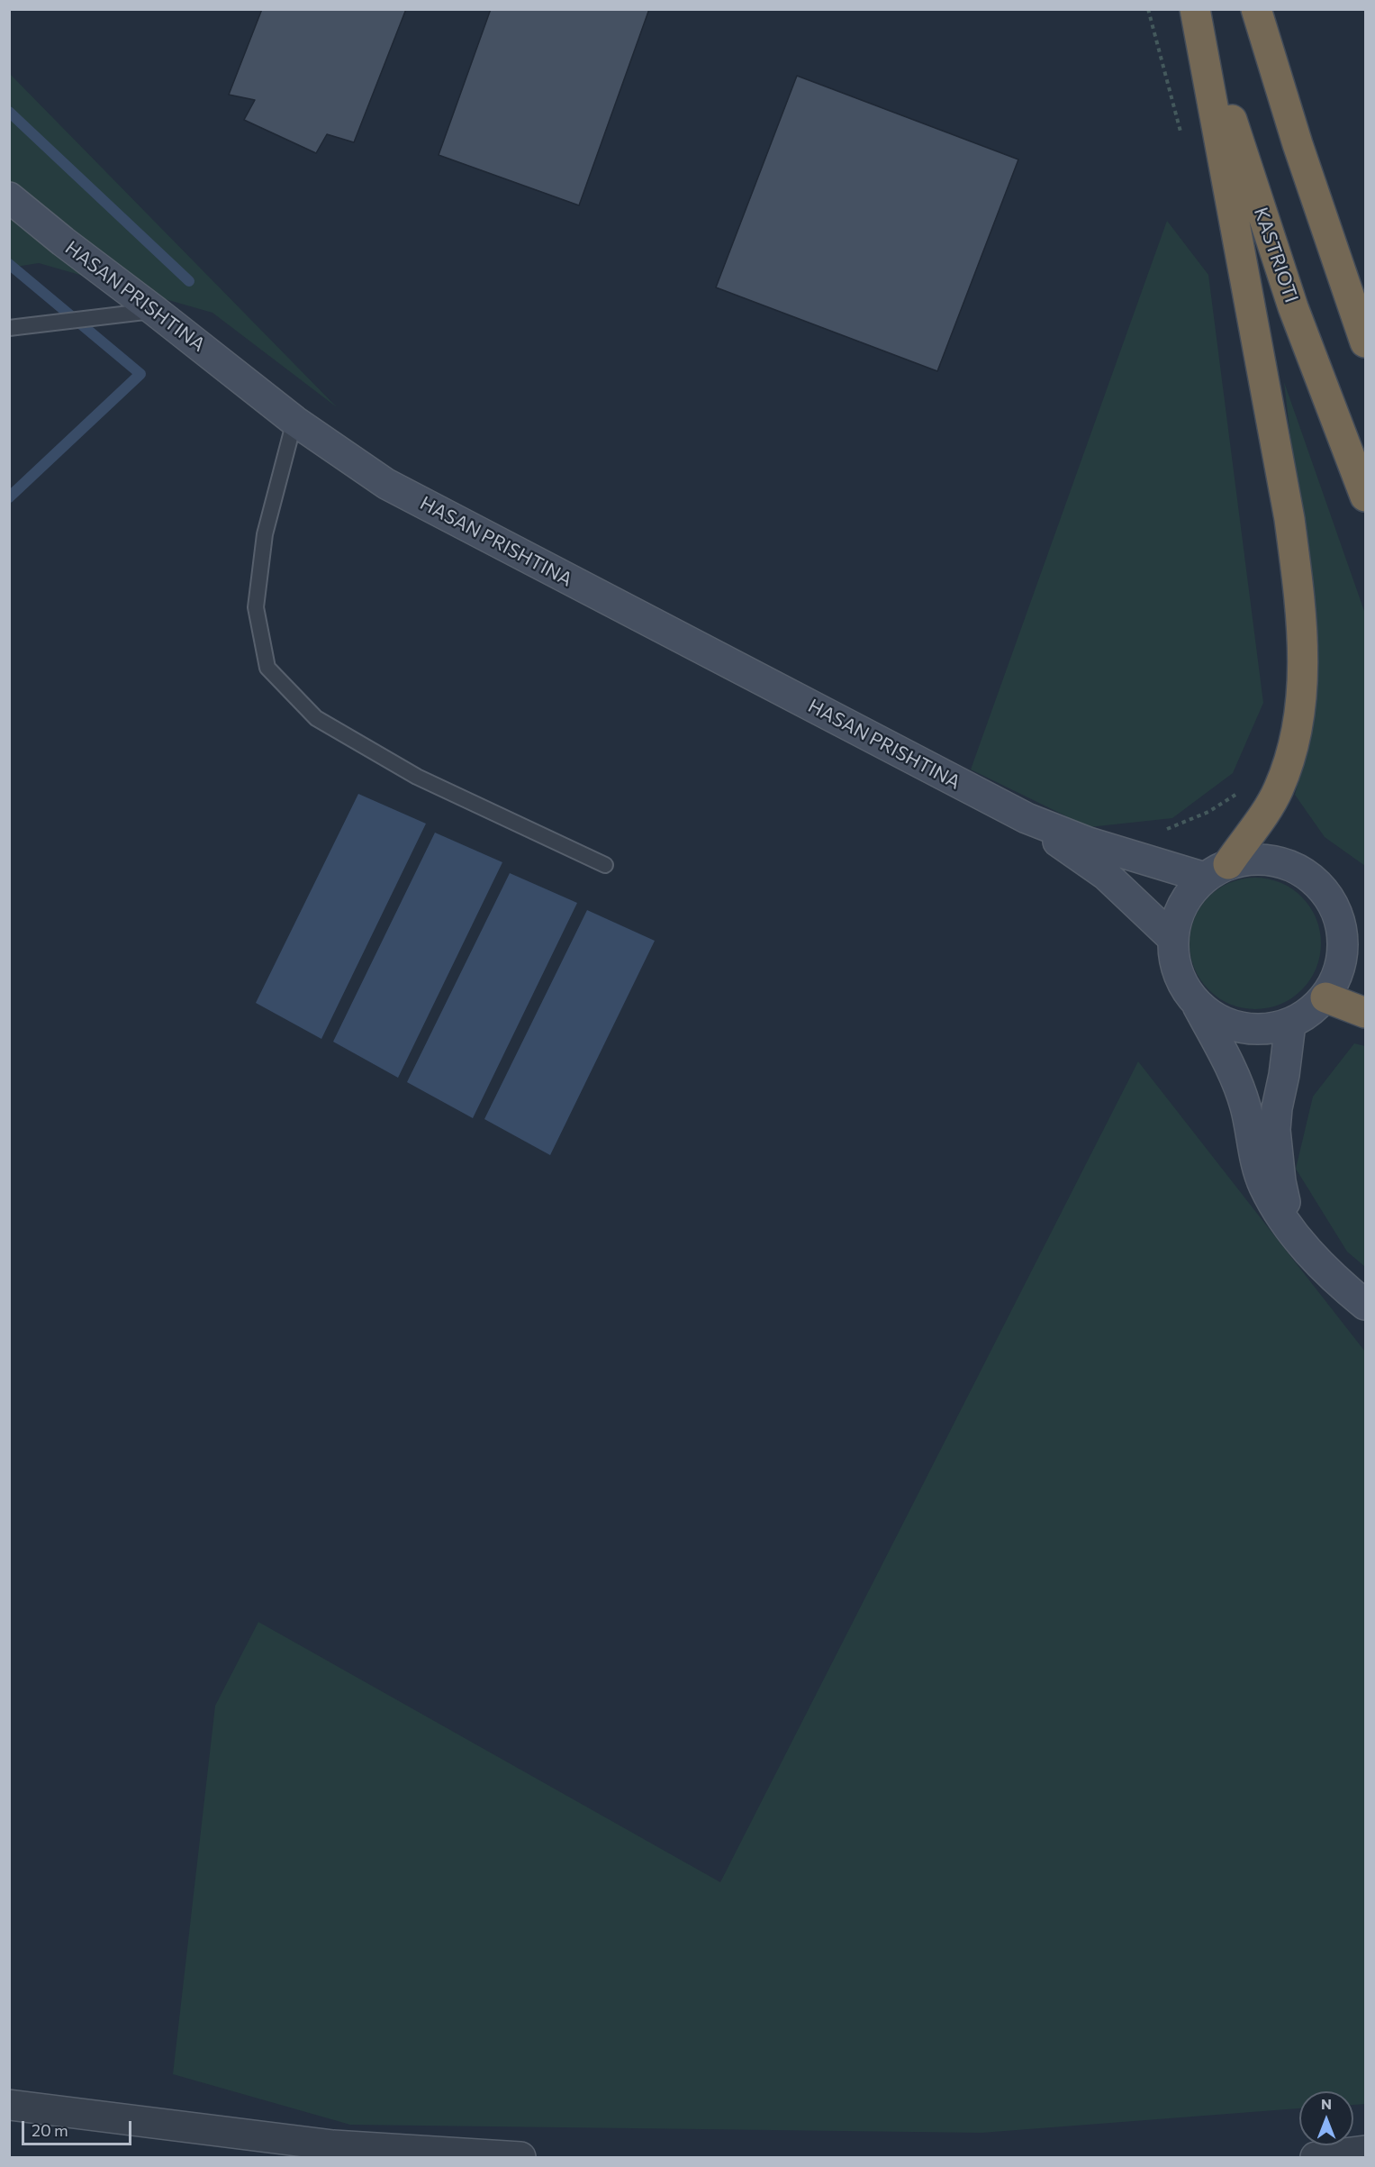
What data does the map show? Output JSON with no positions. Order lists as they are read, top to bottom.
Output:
{
  "streets": {
    "highway": ["KASTRIOTI"],
    "main road": ["HASAN PRISHTINA"]
  },
  "scale_bar": "20 m",
  "north": "top"
}
